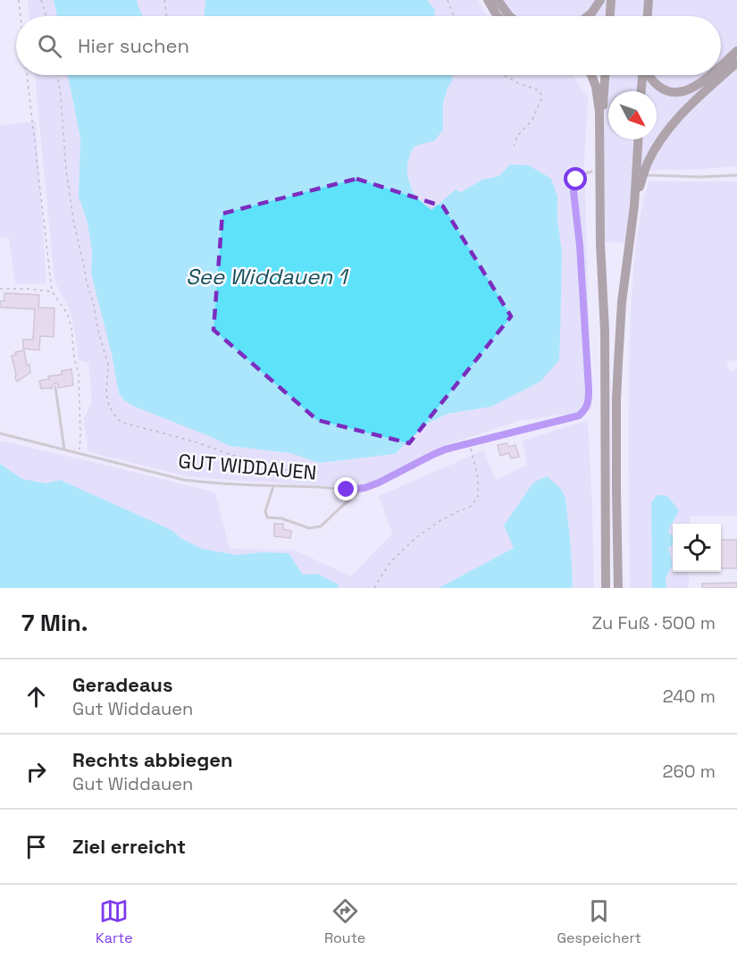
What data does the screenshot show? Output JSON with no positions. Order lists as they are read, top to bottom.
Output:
{
  "streets": {
    "lane": ["GUT WIDDAUEN"]
  },
  "water": ["See Widdauen 1"],
  "north": "bottom right",
  "page": {
    "search": "Hier suchen",
    "heading": ["7 Min.", "Zu Fuß · 500 m"],
    "list": [
      ["Geradeaus", "Gut Widdauen", "240 m"],
      ["Rechts abbiegen", "Gut Widdauen", "260 m"],
      "Ziel erreicht"
    ],
    "nav": ["Karte", "Route", "Gespeichert"]
  }
}
